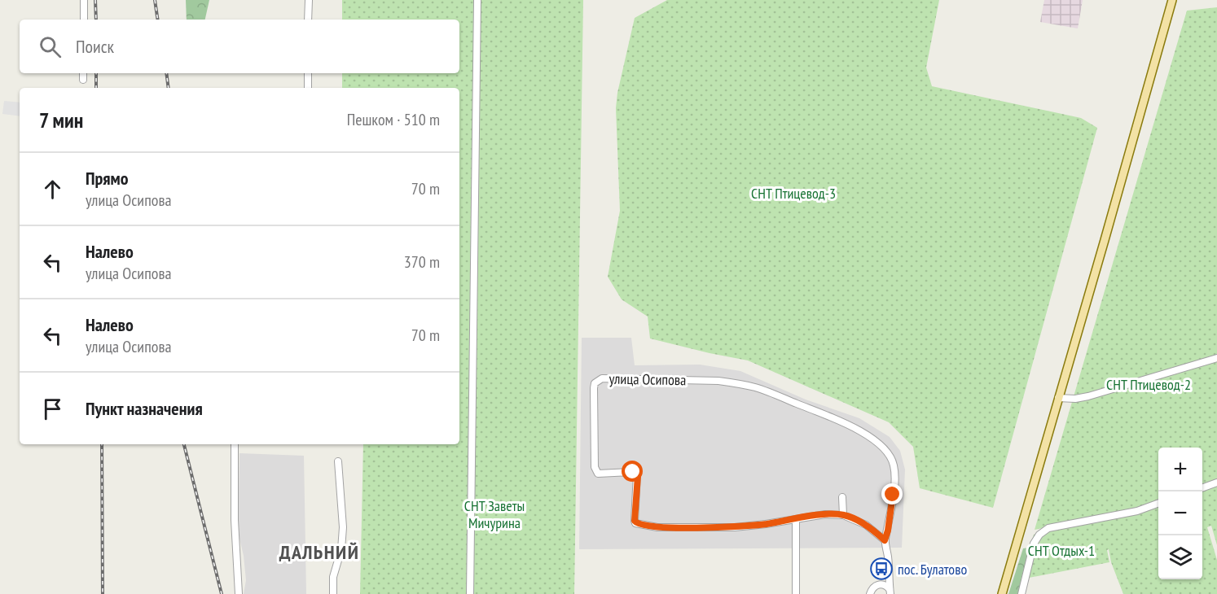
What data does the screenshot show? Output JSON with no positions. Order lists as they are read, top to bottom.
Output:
{
  "streets": {
    "street": ["улица Осипова"]
  },
  "districts": ["ДАЛЬНИЙ"],
  "parks": [
    "СНТ Птицевод-3",
    "СНТ Птицевод-2",
    "СНТ Заветы Мичурина",
    "СНТ Отдых-1"
  ],
  "places": {
    "bus stop": ["пос. Булатово"]
  },
  "page": {
    "search": "Поиск",
    "heading": ["7 мин", "Пешком · 510 m"],
    "list": [
      ["Прямо", "улица Осипова", "70 m"],
      ["Налево", "улица Осипова", "370 m"],
      ["Налево", "улица Осипова", "70 m"],
      "Пункт назначения"
    ],
    "map_buttons": ["+", "−"]
  }
}
